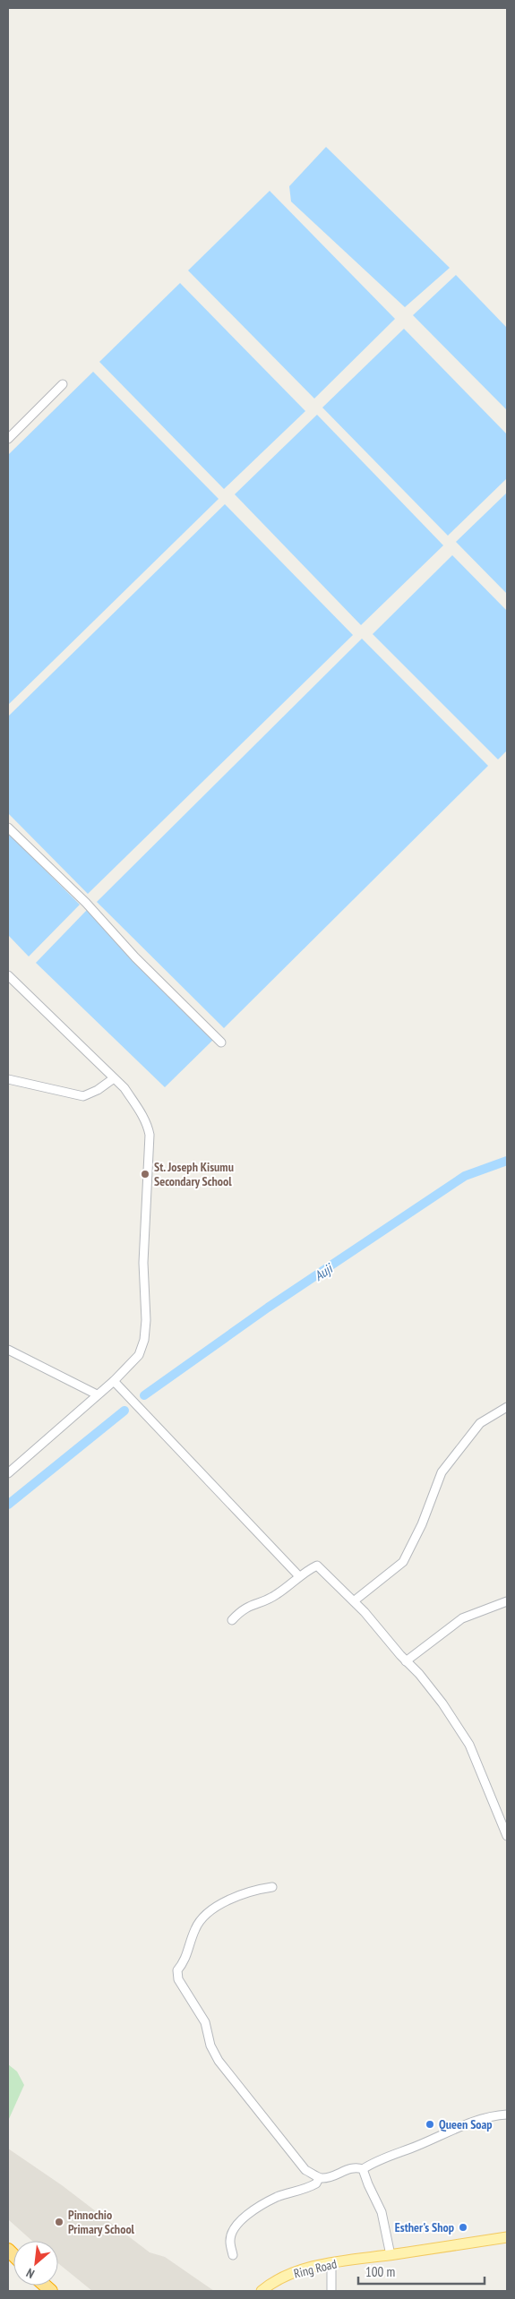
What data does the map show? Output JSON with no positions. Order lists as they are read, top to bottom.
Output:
{
  "streets": {
    "main road": ["Ring Road"]
  },
  "water": ["Auji"],
  "places": [
    "St. Joseph Kisumu Secondary School",
    "Queen Soap",
    "Pinnochio Primary School",
    "Esther's Shop"
  ],
  "scale_bar": "100 m",
  "north": "bottom left"
}
